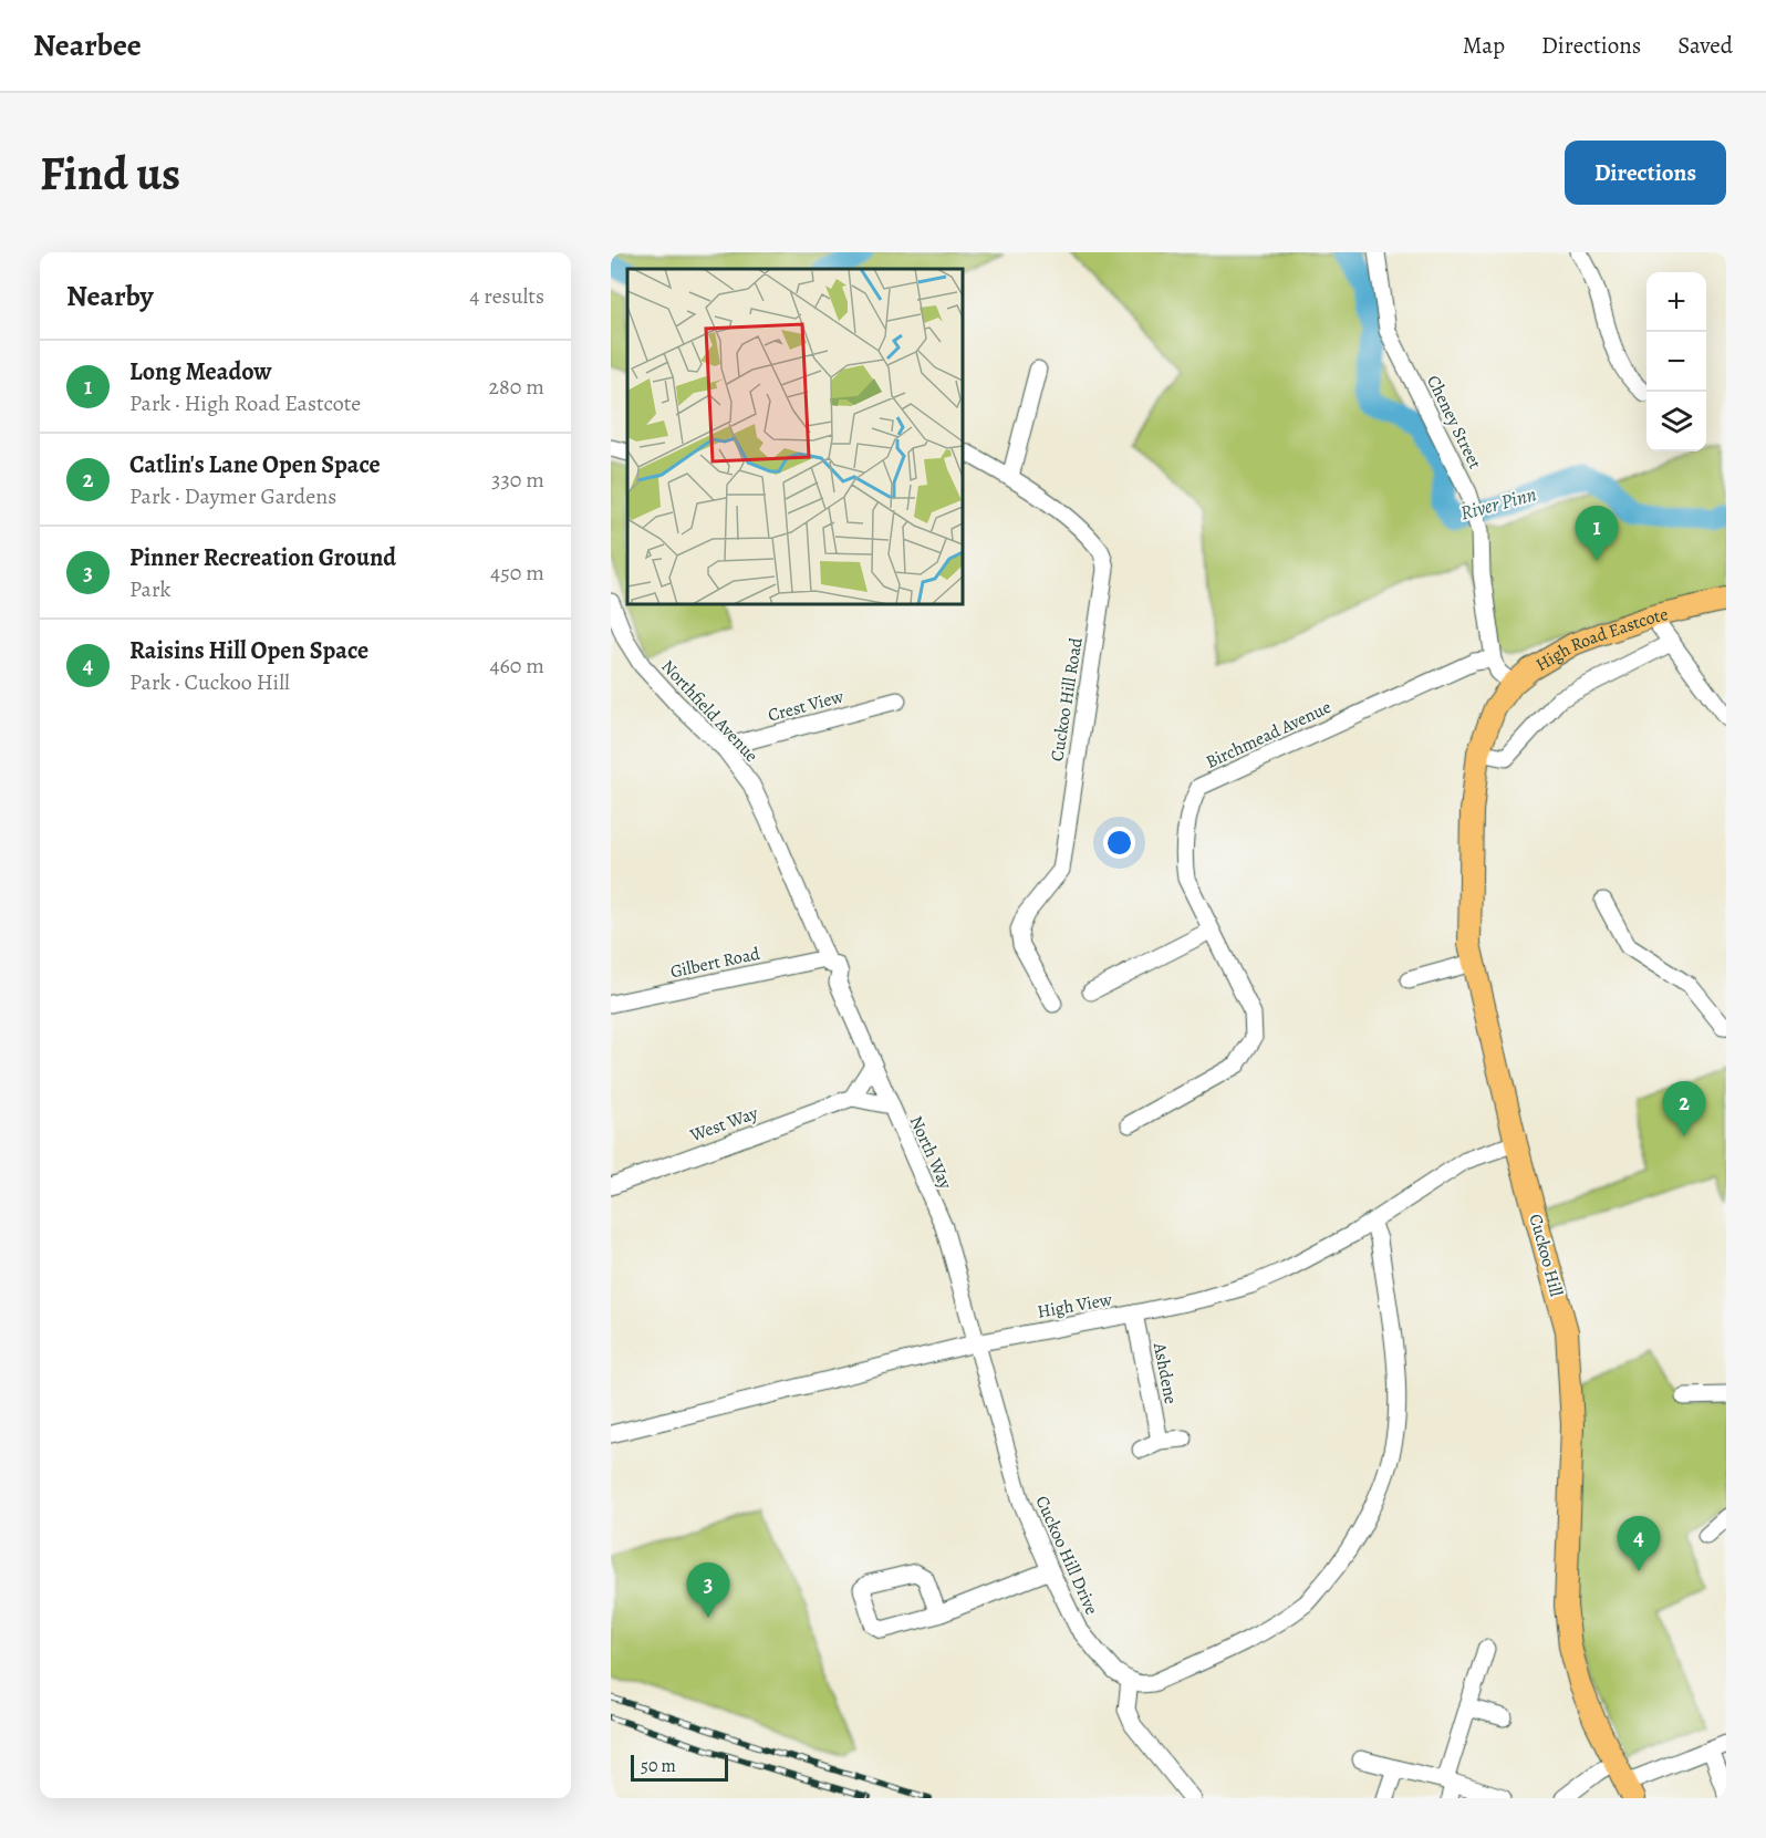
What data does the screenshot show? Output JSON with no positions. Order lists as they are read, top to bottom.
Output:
{
  "streets": {
    "main road": ["High Road Eastcote", "Cuckoo Hill"],
    "street": [
      "Cheney Street",
      "Cuckoo Hill Road",
      "Crest View",
      "Northfield Avenue",
      "Birchmead Avenue",
      "Gilbert Road",
      "West Way",
      "North Way",
      "High View",
      "Ashdene",
      "Cuckoo Hill Drive"
    ]
  },
  "crossings": [
    ["Cheney Street", "High Road Eastcote"],
    ["Cheney Street", "Birchmead Avenue"],
    ["High Road Eastcote", "Cuckoo Hill"],
    ["Crest View", "Northfield Avenue"],
    ["Northfield Avenue", "Gilbert Road"],
    ["Northfield Avenue", "North Way"],
    ["Gilbert Road", "North Way"],
    ["North Way", "High View"],
    ["North Way", "Cuckoo Hill Drive"],
    ["Cuckoo Hill", "High View"],
    ["High View", "Ashdene"],
    ["High View", "Cuckoo Hill Drive"]
  ],
  "water": ["River Pinn"],
  "scale_bar": "50 m",
  "page": {
    "header": "Nearbee",
    "nav": ["Map", "Directions", "Saved"],
    "buttons": "Directions",
    "title": "Find us",
    "heading": ["Nearby", "4 results"],
    "map_buttons": ["+", "−"],
    "list": [
      {
        "mark": "1",
        "name": "Long Meadow",
        "note": "Park · High Road Eastcote",
        "value": "280 m"
      },
      {
        "mark": "2",
        "name": "Catlin's Lane Open Space",
        "note": "Park · Daymer Gardens",
        "value": "330 m"
      },
      {
        "mark": "3",
        "name": "Pinner Recreation Ground",
        "note": "Park",
        "value": "450 m"
      },
      {
        "mark": "4",
        "name": "Raisins Hill Open Space",
        "note": "Park · Cuckoo Hill",
        "value": "460 m"
      }
    ],
    "pins": [
      "1",
      "2",
      "4",
      "3"
    ],
    "scale": "50 m"
  }
}
